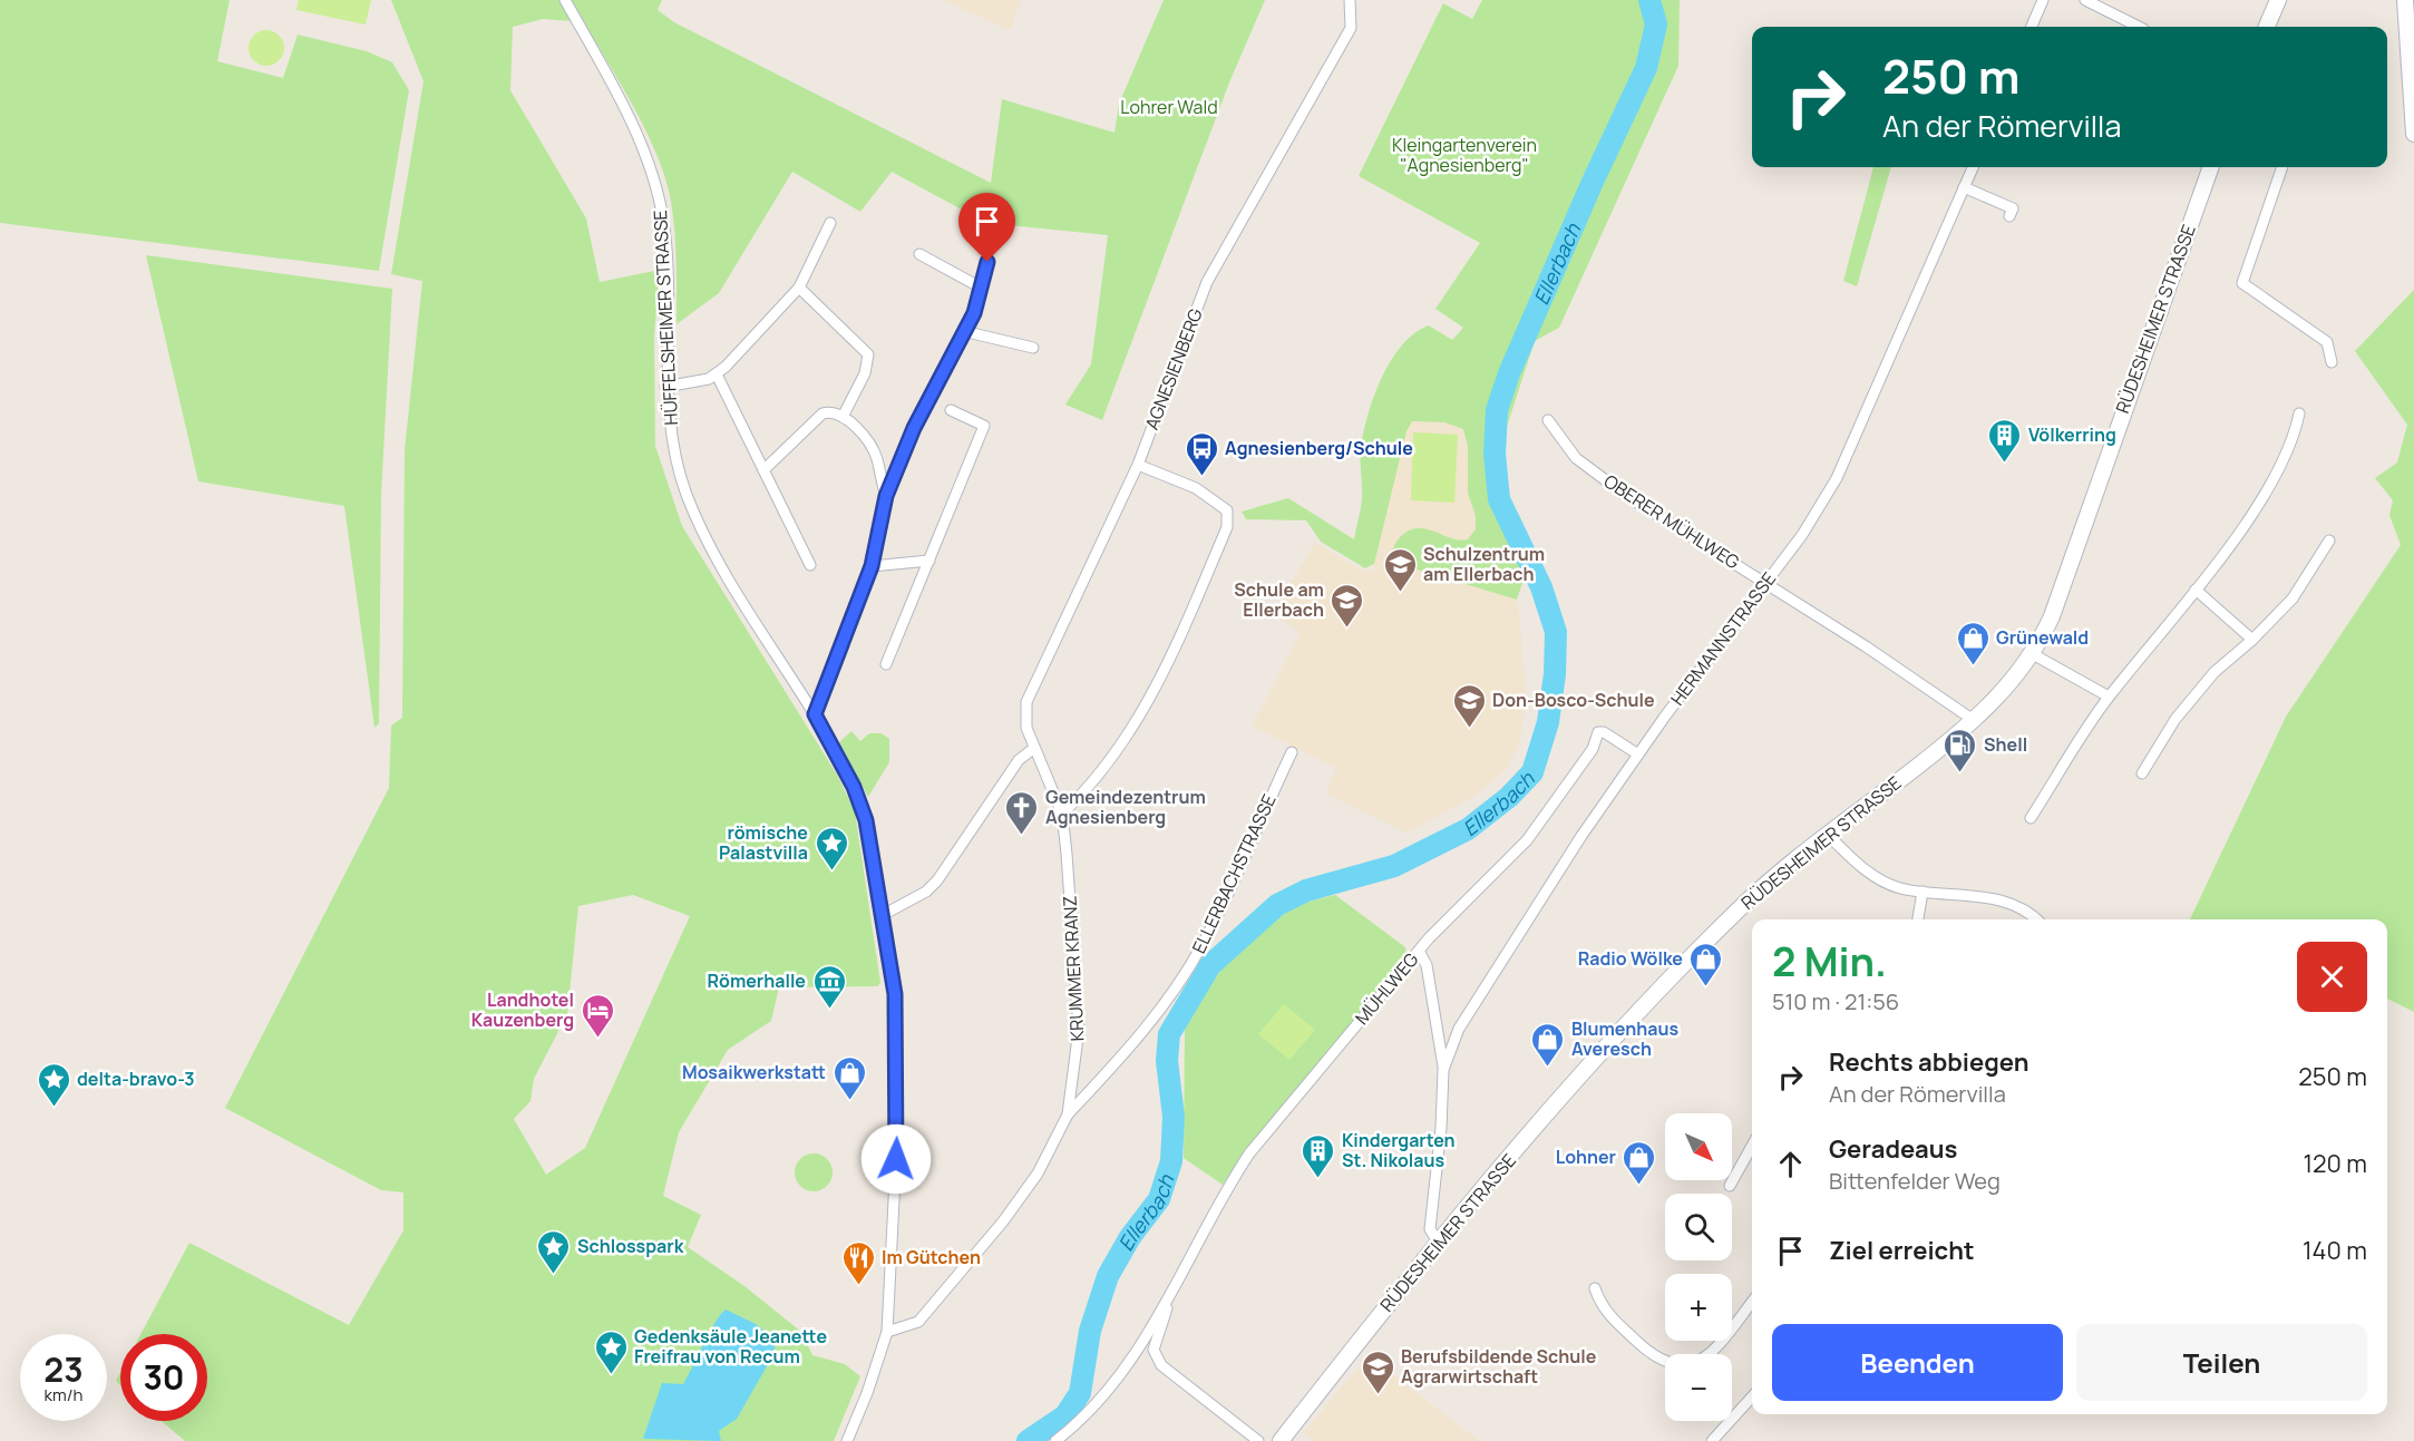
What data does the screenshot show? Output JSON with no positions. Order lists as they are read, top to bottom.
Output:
{
  "streets": {
    "street": [
      "HÜFFELSHEIMER STRASSE",
      "RÜDESHEIMER STRASSE",
      "AGNESIENBERG",
      "OBERER MÜHLWEG",
      "HERMANNSTRASSE",
      "ELLERBACHSTRASSE",
      "KRUMMER KRANZ",
      "MÜHLWEG"
    ]
  },
  "crossings": [
    ["HÜFFELSHEIMER STRASSE", "KRUMMER KRANZ"],
    ["RÜDESHEIMER STRASSE", "OBERER MÜHLWEG"],
    ["RÜDESHEIMER STRASSE", "HERMANNSTRASSE"],
    ["AGNESIENBERG", "KRUMMER KRANZ"],
    ["OBERER MÜHLWEG", "HERMANNSTRASSE"],
    ["HERMANNSTRASSE", "MÜHLWEG"],
    ["ELLERBACHSTRASSE", "KRUMMER KRANZ"]
  ],
  "water": ["Ellerbach"],
  "parks": ["Lohrer Wald", "Kleingartenverein \"Agnesienberg\""],
  "places": {
    "building": ["Völkerring", "Kindergarten St. Nikolaus"],
    "bus stop": ["Agnesienberg/Schule"],
    "school or university": [
      "Schulzentrum am Ellerbach",
      "Schule am Ellerbach",
      "Don-Bosco-Schule",
      "Berufsbildende Schule Agrarwirtschaft"
    ],
    "shop": [
      "Grünewald",
      "Radio Wölke",
      "Blumenhaus Averesch",
      "Mosaikwerkstatt",
      "Lohner"
    ],
    "fuel station": ["Shell"],
    "church": ["Gemeindezentrum Agnesienberg"],
    "place": [
      "römische Palastvilla",
      "delta-bravo-3",
      "Schlosspark",
      "Gedenksäule Jeanette Freifrau von Recum"
    ],
    "museum": ["Römerhalle"],
    "hotel": ["Landhotel Kauzenberg"],
    "restaurant": ["Im Gütchen"]
  },
  "north": "bottom right",
  "page": {
    "turn": ["250 m", "An der Römervilla"],
    "heading": ["2 Min.", "510 m · 21:56"],
    "list": [
      {
        "name": "Rechts abbiegen",
        "note": "An der Römervilla",
        "value": "250 m"
      },
      {
        "name": "Geradeaus",
        "note": "Bittenfelder Weg",
        "value": "120 m"
      },
      {
        "name": "Ziel erreicht",
        "value": "140 m"
      }
    ],
    "map_buttons": ["+", "−"],
    "buttons": ["Beenden", "Teilen"],
    "speed": "23 km/h",
    "limit": "30"
  }
}
